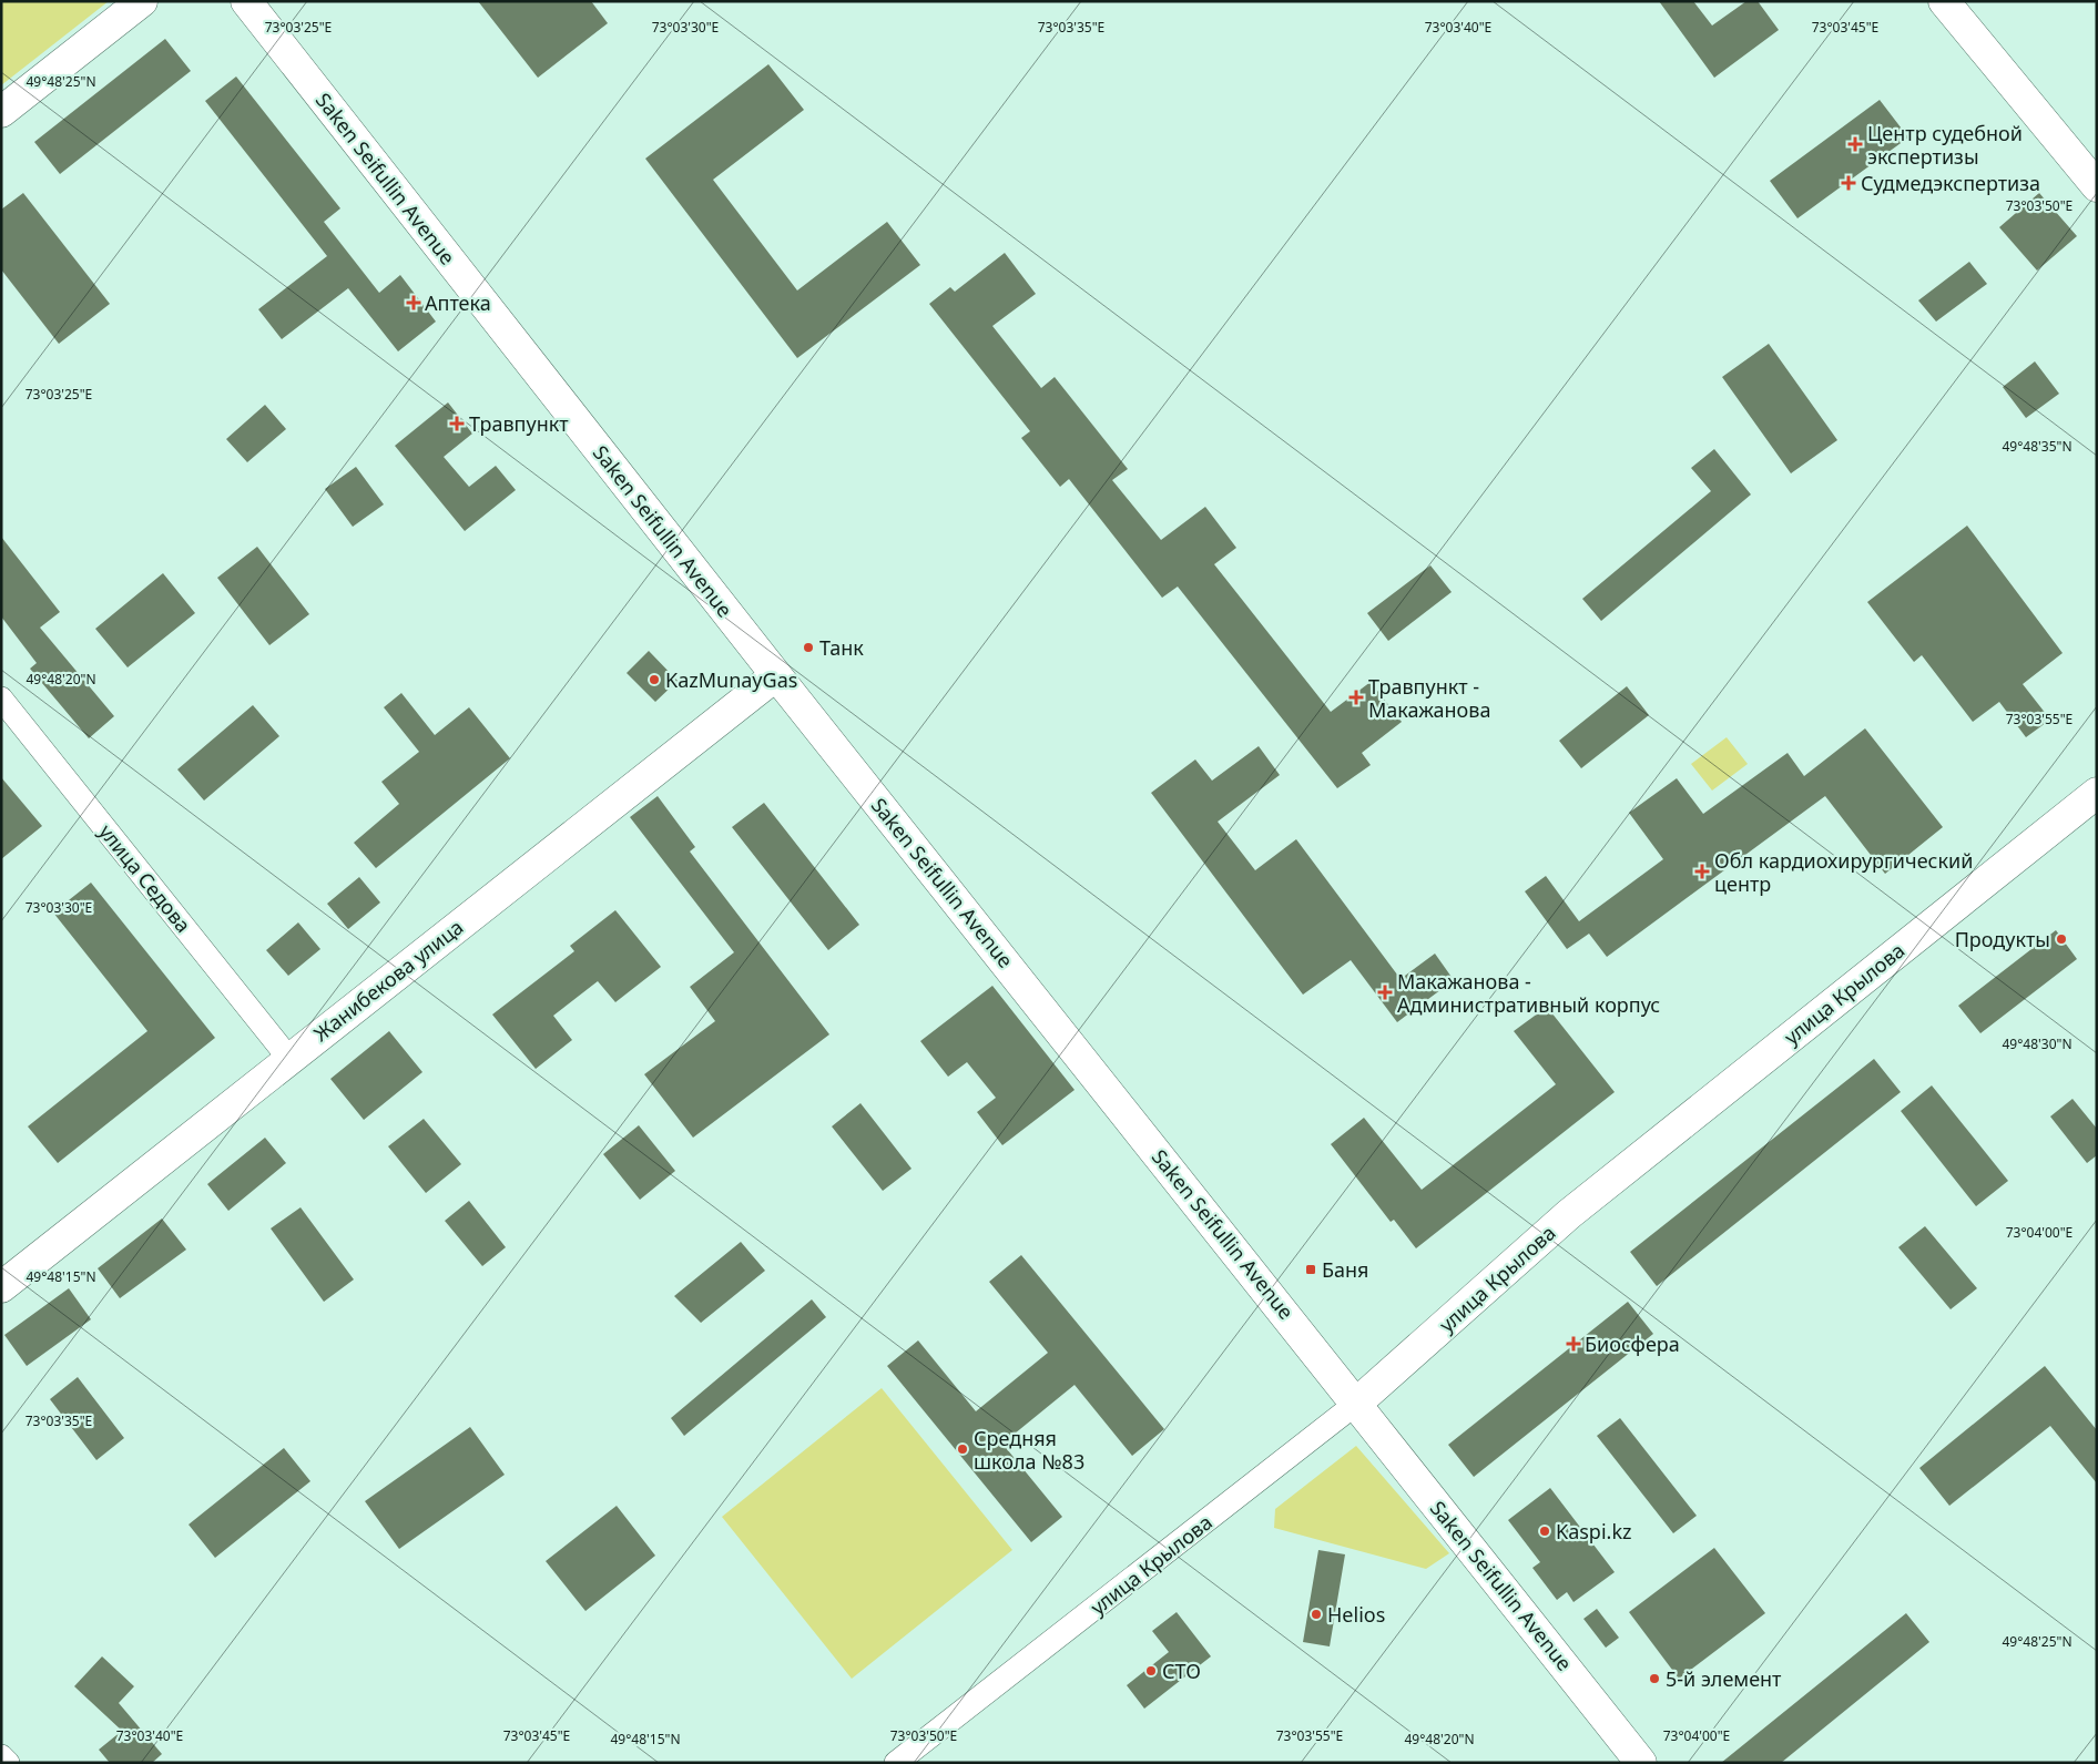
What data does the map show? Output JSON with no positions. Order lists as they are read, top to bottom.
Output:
{
  "streets": {
    "main road": ["Saken Seifullin Avenue", "Жанибекова улица", "улица Крылова"],
    "street": ["улица Седова"]
  },
  "crossings": [
    ["Saken Seifullin Avenue", "Жанибекова улица"],
    ["Saken Seifullin Avenue", "улица Крылова"],
    ["улица Седова", "Жанибекова улица"]
  ],
  "places": {
    "health": [
      "Центр судебной экспертизы",
      "Судмедэкспертиза",
      "Аптека",
      "Травпункт",
      "Травпункт - Макажанова",
      "Обл кардиохирургический центр",
      "Макажанова - Административный корпус",
      "Биосфера"
    ],
    "other": [
      "Танк",
      "KazMunayGas",
      "Продукты",
      "Средняя школа №83",
      "Kaspi.kz",
      "Helios",
      "СТО",
      "5-й элемент"
    ],
    "transit": ["Баня"]
  },
  "coordinates": [
    "73°03'25\"E",
    "73°03'30\"E",
    "73°03'35\"E",
    "73°03'40\"E",
    "73°03'45\"E",
    "49°48'25\"N",
    "73°03'50\"E",
    "49°48'35\"N",
    "49°48'20\"N",
    "73°03'55\"E",
    "49°48'30\"N",
    "73°04'00\"E",
    "49°48'15\"N"
  ]
}
